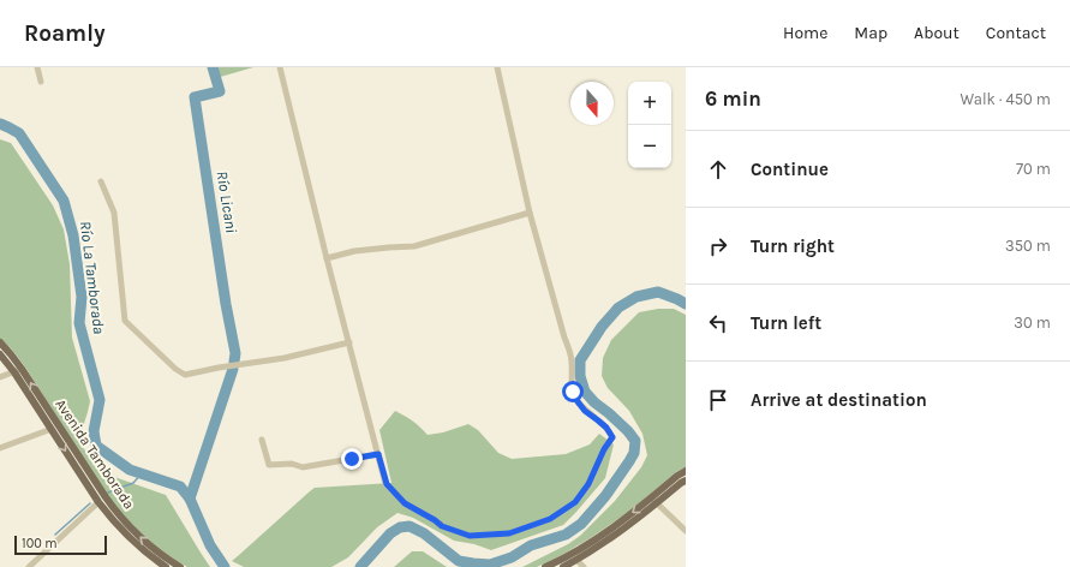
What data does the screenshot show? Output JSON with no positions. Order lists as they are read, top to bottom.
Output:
{
  "streets": {
    "main road": ["Avenida Tamborada"]
  },
  "water": ["Río Licani", "Río La Tamborada"],
  "scale_bar": "100 m",
  "north": "bottom",
  "page": {
    "header": "Roamly",
    "nav": [
      "Home",
      "Map",
      "About",
      "Contact"
    ],
    "heading": ["6 min", "Walk · 450 m"],
    "map_buttons": ["+", "−"],
    "list": [
      ["Continue", "70 m"],
      ["Turn right", "350 m"],
      ["Turn left", "30 m"],
      "Arrive at destination"
    ],
    "scale": "100 m"
  }
}
